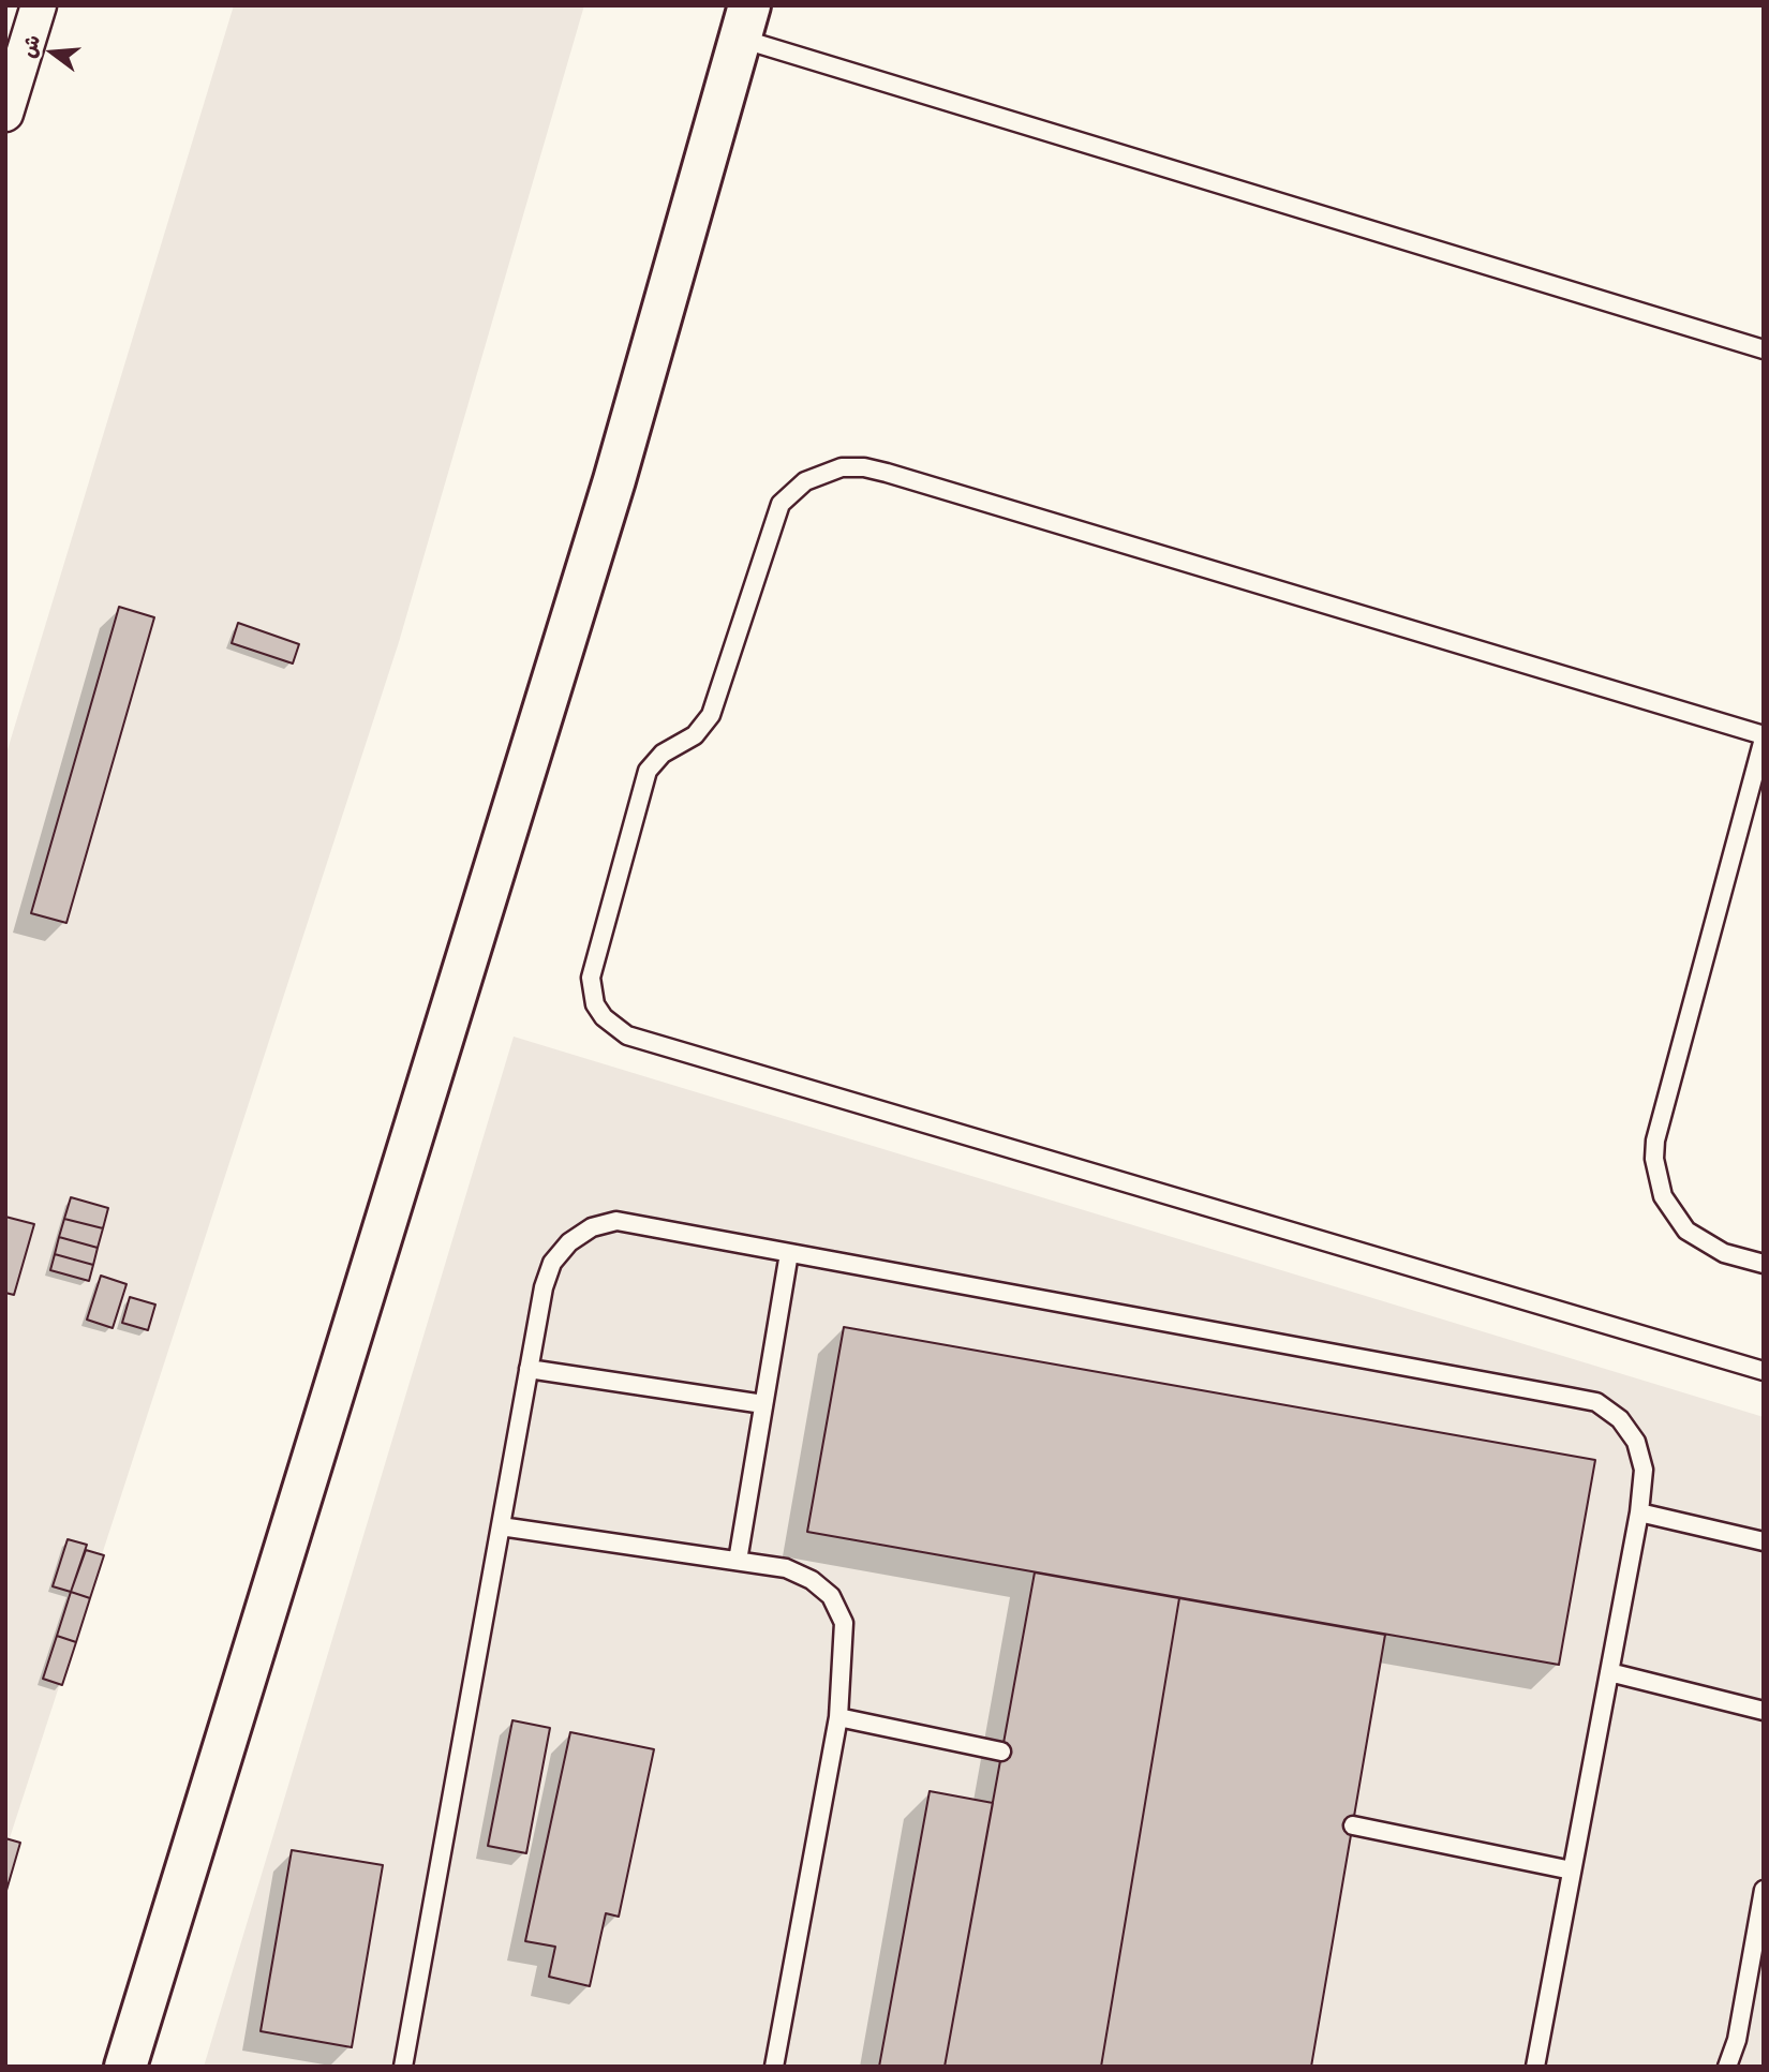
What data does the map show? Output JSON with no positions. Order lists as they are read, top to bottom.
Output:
{
  "north": "left"
}
